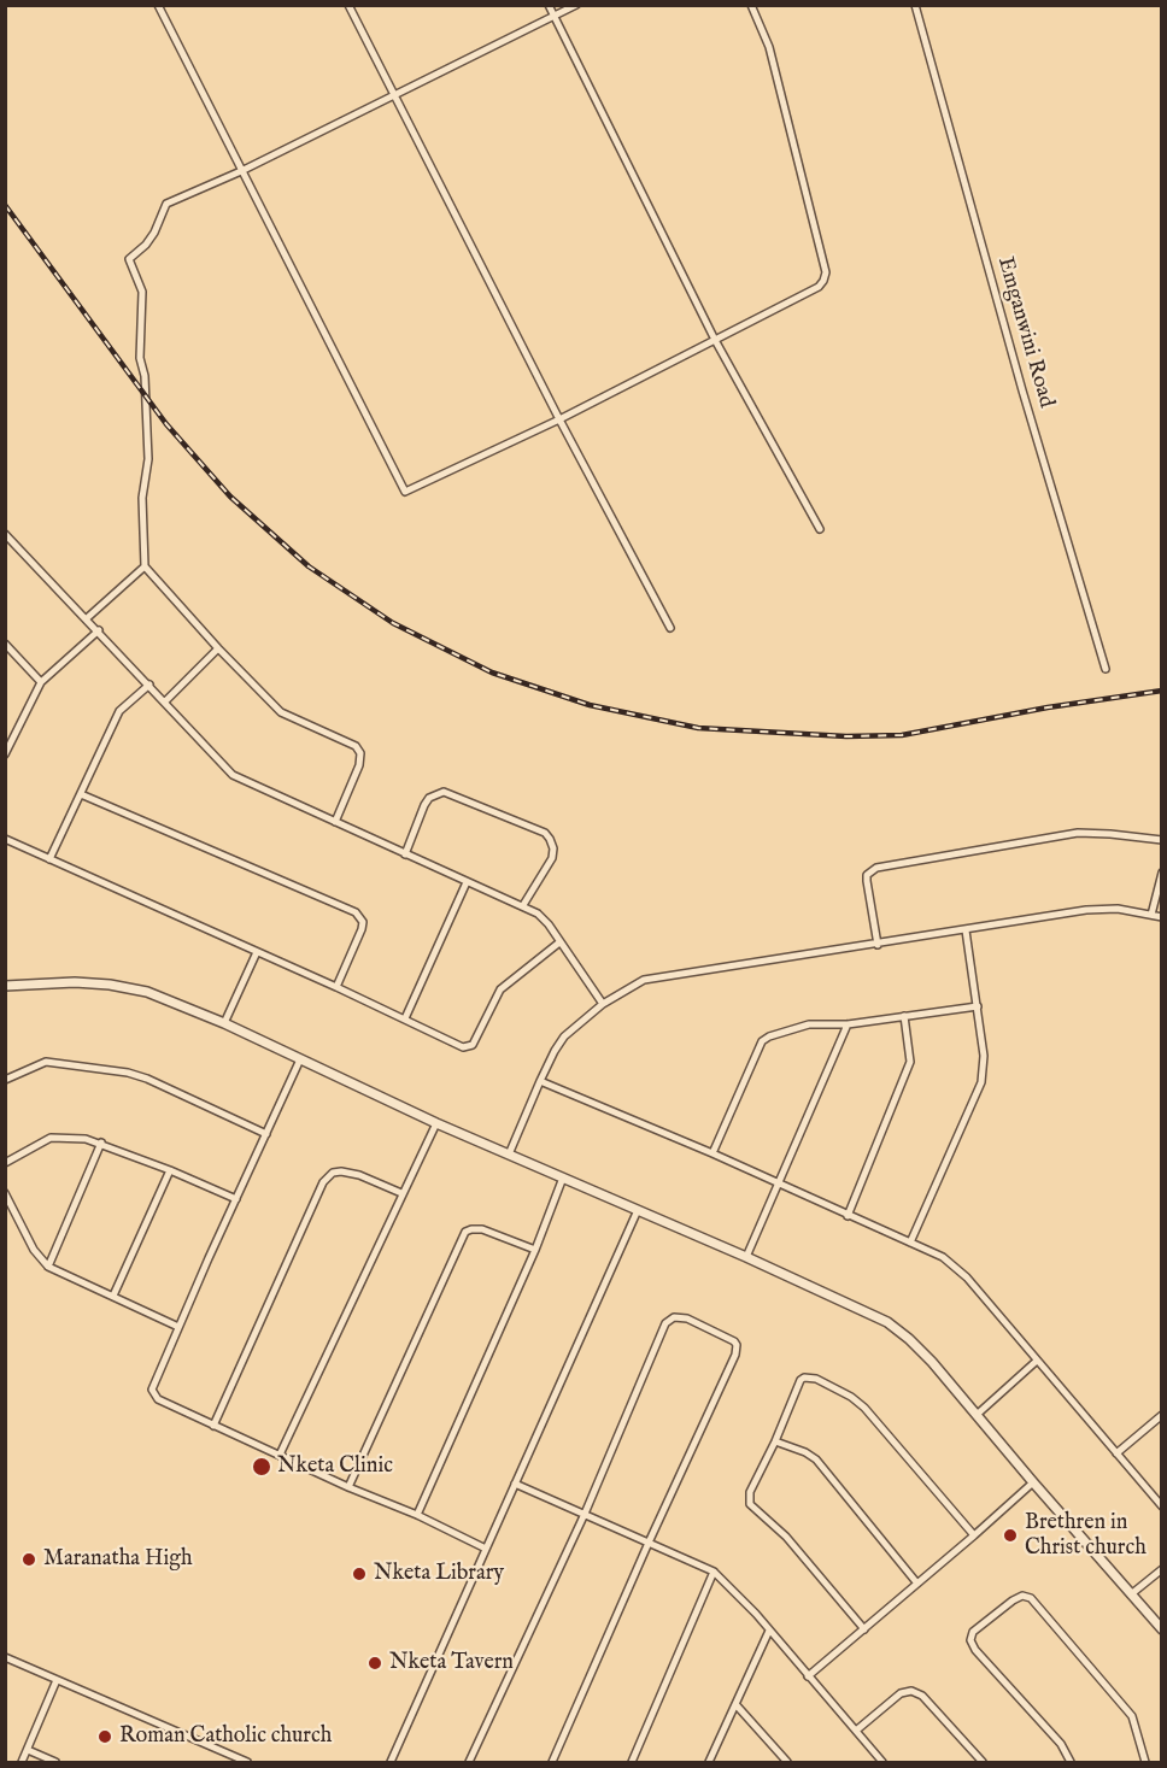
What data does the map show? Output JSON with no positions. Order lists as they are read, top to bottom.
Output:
{
  "streets": {
    "street": ["Emganwini Road"]
  },
  "places": [
    "Nketa Clinic",
    "Brethren in Christ church",
    "Maranatha High",
    "Nketa Library",
    "Nketa Tavern",
    "Roman Catholic church"
  ]
}
